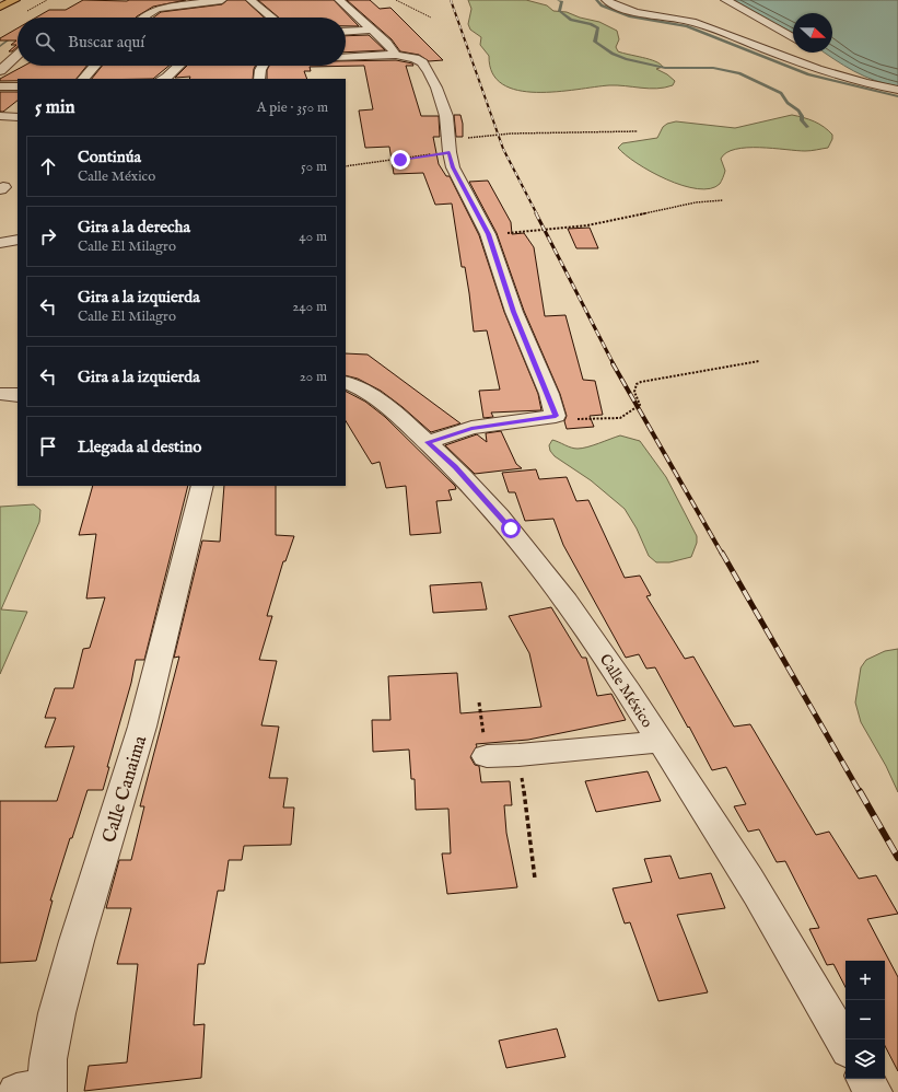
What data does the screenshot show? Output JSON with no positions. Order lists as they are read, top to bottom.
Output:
{
  "streets": {
    "street": ["Calle México", "Calle Canaima"]
  },
  "north": "right",
  "page": {
    "search": "Buscar aquí",
    "heading": ["5 min", "A pie · 350 m"],
    "list": [
      ["Continúa", "Calle México", "50 m"],
      ["Gira a la derecha", "Calle El Milagro", "40 m"],
      ["Gira a la izquierda", "Calle El Milagro", "240 m"],
      ["Gira a la izquierda", "20 m"],
      "Llegada al destino"
    ],
    "map_buttons": ["+", "−"]
  }
}
